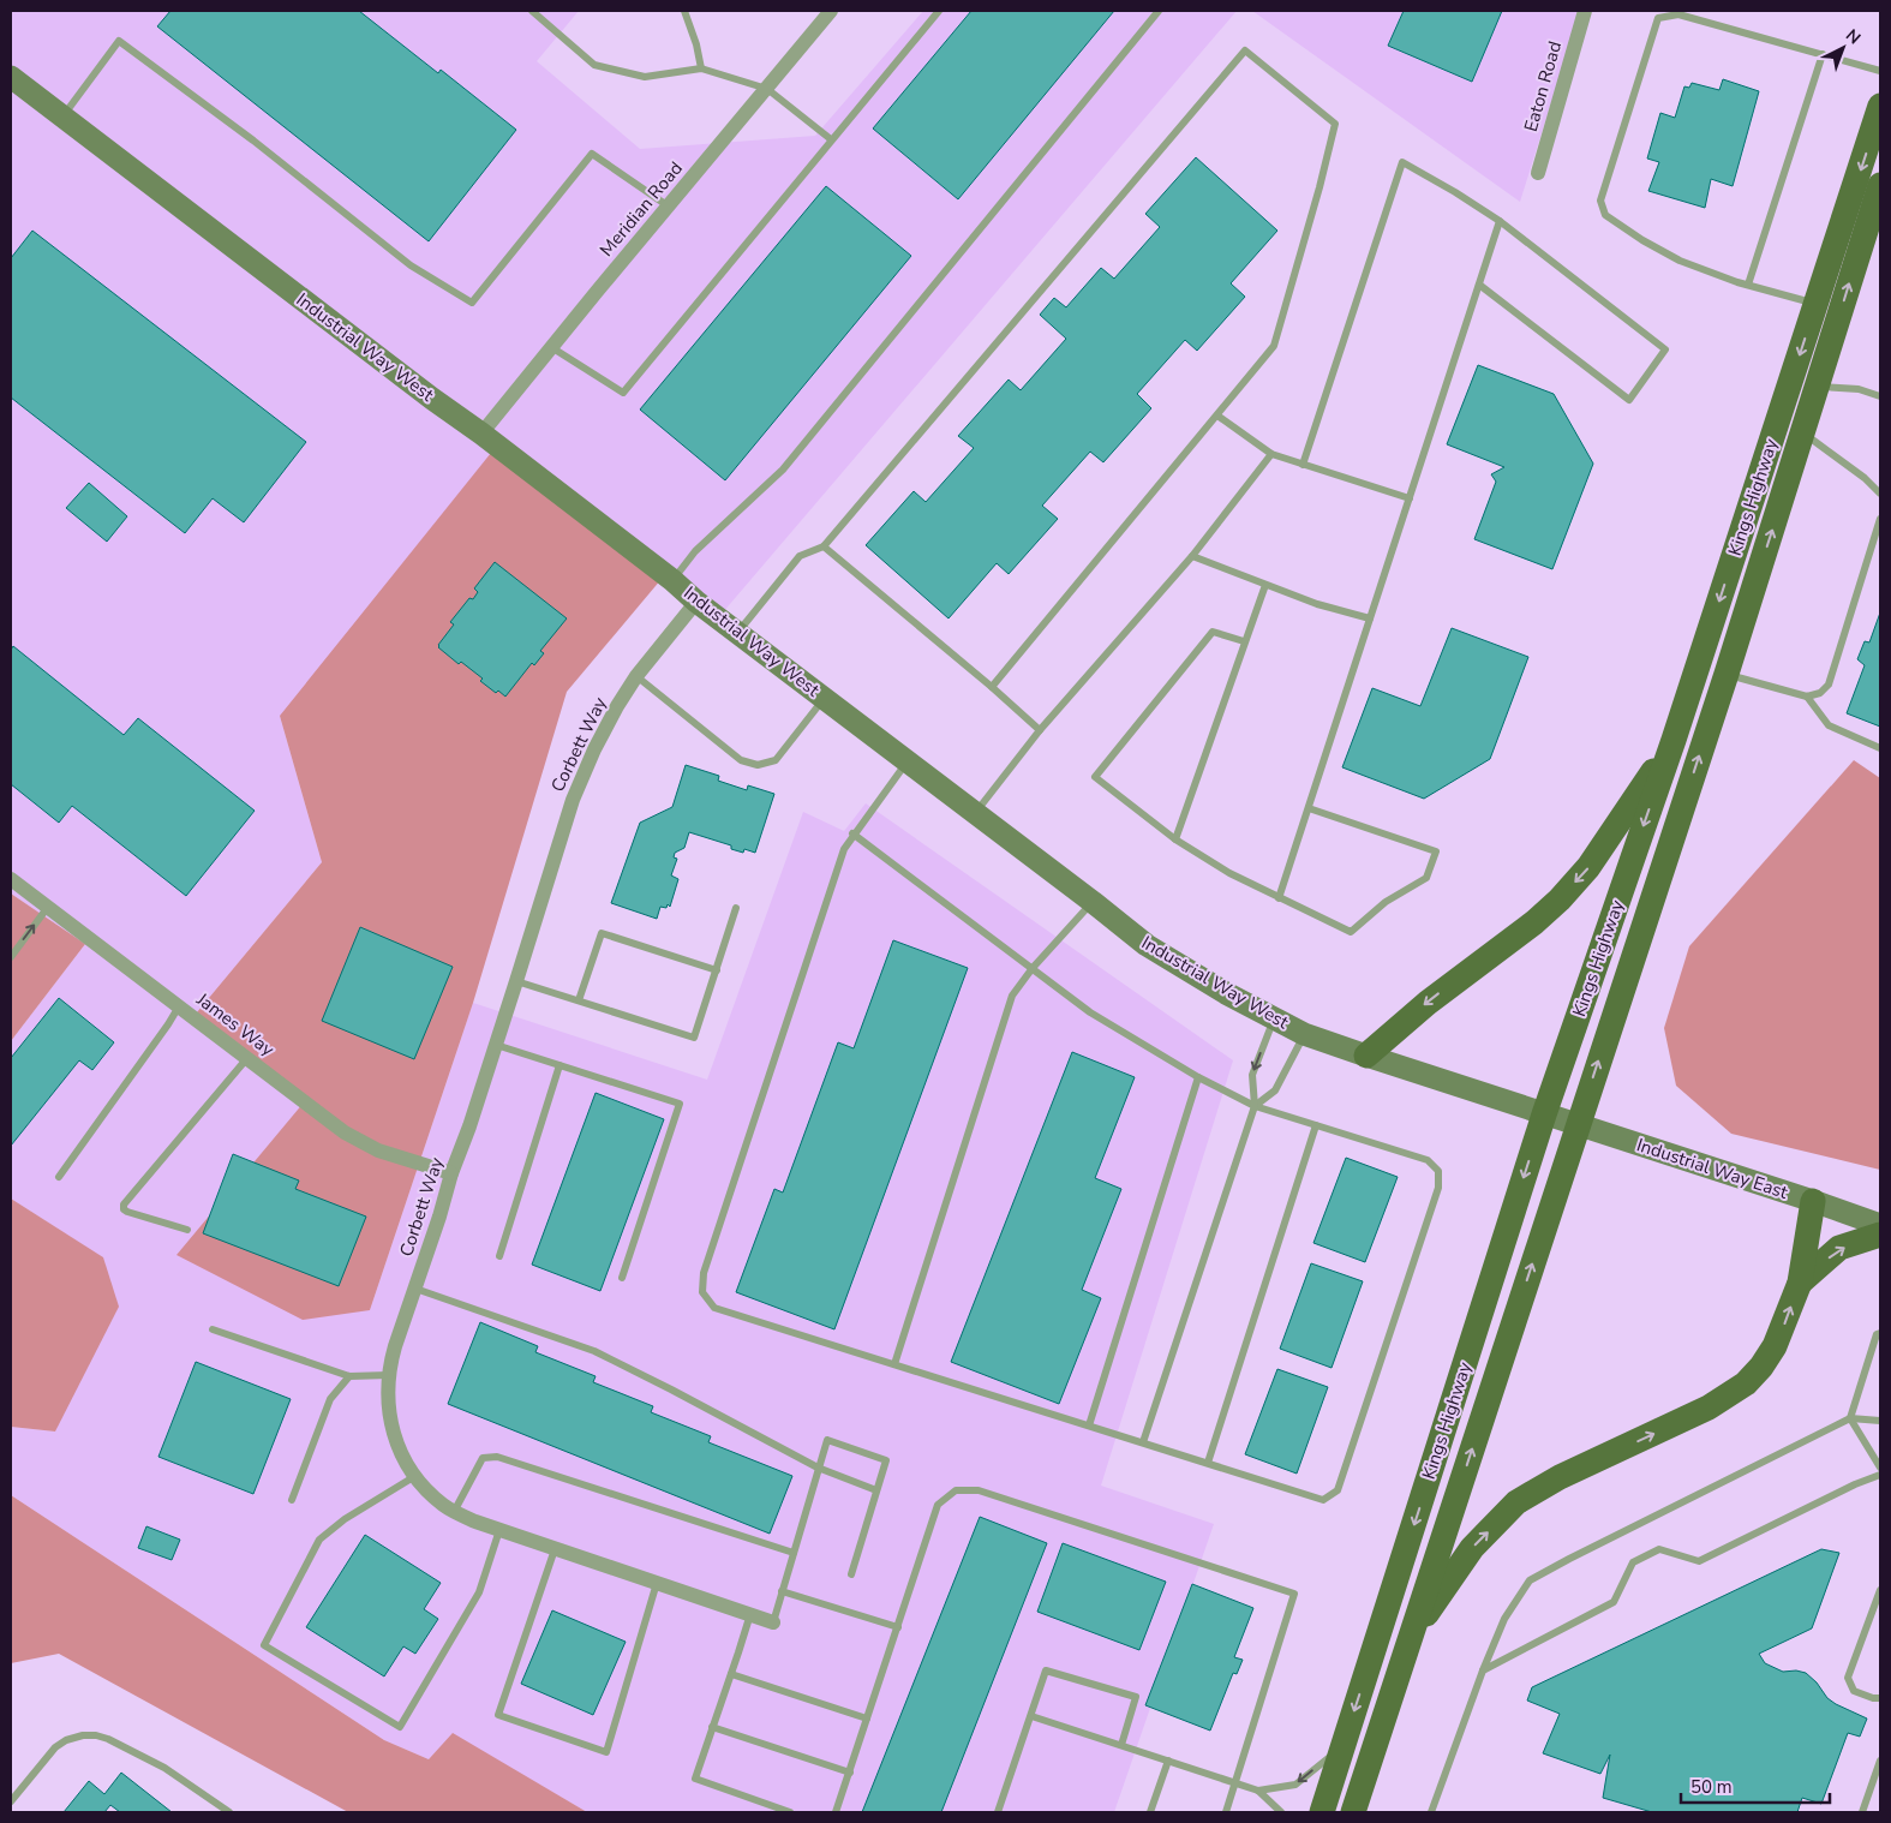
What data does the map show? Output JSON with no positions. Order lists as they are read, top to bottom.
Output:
{
  "streets": {
    "main road": ["Kings Highway"],
    "street": [
      "Eaton Road",
      "Meridian Road",
      "Industrial Way West",
      "Corbett Way",
      "James Way",
      "Industrial Way East"
    ]
  },
  "crossings": [
    ["Meridian Road", "Industrial Way West"],
    ["Industrial Way West", "Kings Highway"],
    ["Industrial Way West", "Corbett Way"],
    ["Industrial Way West", "Industrial Way East"],
    ["Kings Highway", "Industrial Way East"],
    ["Corbett Way", "James Way"]
  ],
  "scale_bar": "50 m",
  "north": "top right"
}
